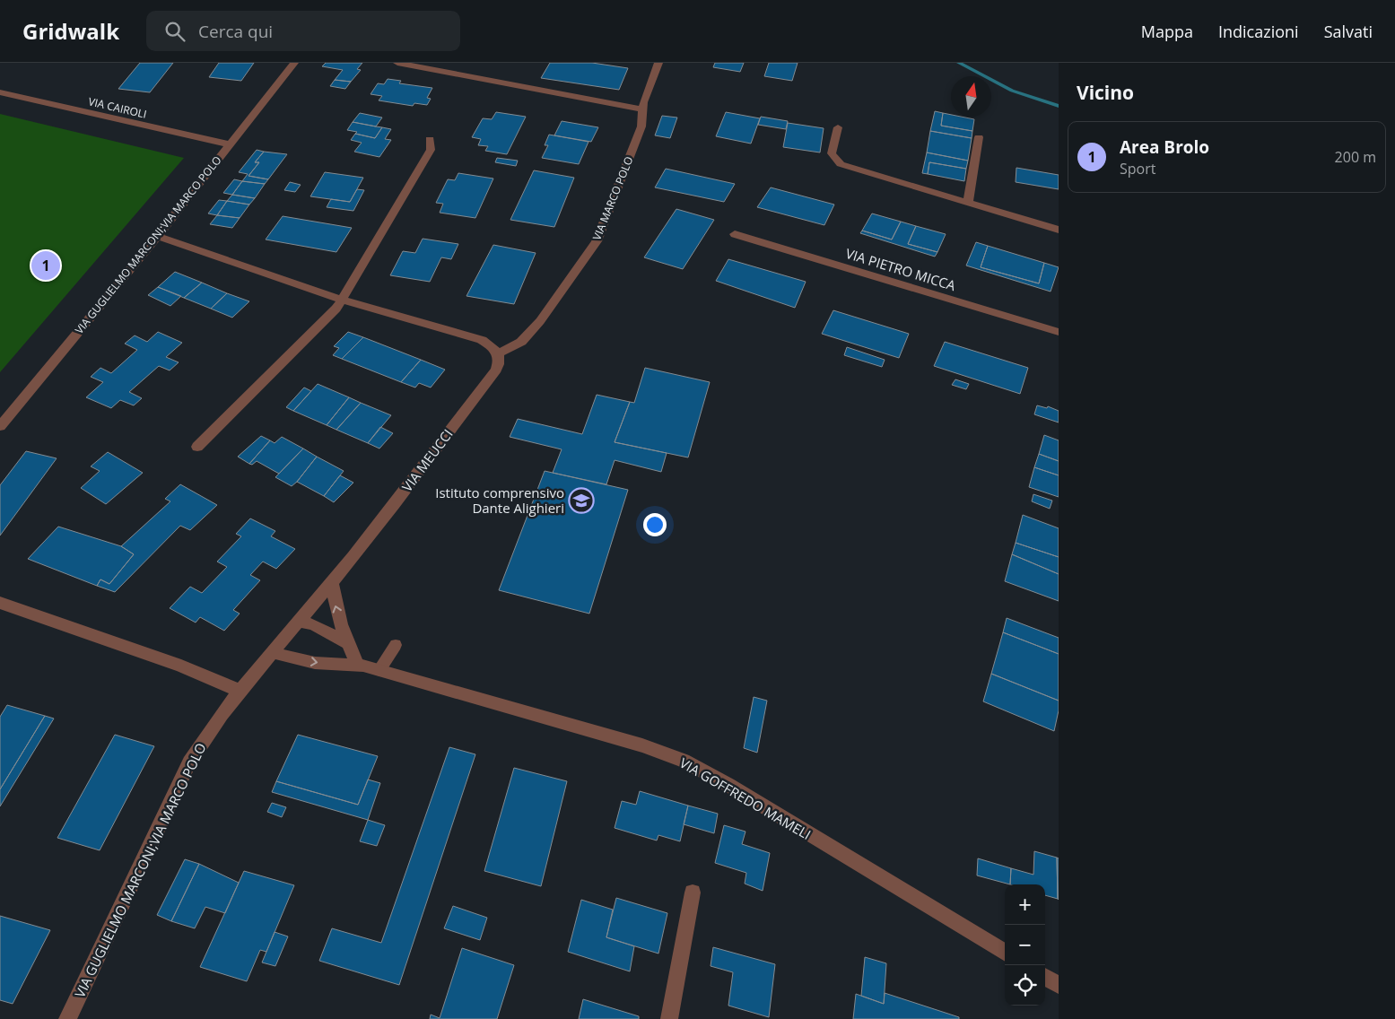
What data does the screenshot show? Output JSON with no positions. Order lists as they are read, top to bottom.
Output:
{
  "streets": {
    "street": [
      "VIA CAIROLI",
      "VIA MARCO POLO",
      "VIA GUGLIELMO MARCONI;VIA MARCO POLO",
      "VIA PIETRO MICCA",
      "VIA MEUCCI",
      "VIA GOFFREDO MAMELI"
    ]
  },
  "crossings": [
    ["VIA CAIROLI", "VIA GUGLIELMO MARCONI;VIA MARCO POLO"],
    ["VIA MARCO POLO", "VIA MEUCCI"],
    ["VIA GUGLIELMO MARCONI;VIA MARCO POLO", "VIA MEUCCI"],
    ["VIA MEUCCI", "VIA GOFFREDO MAMELI"]
  ],
  "places": {
    "school or university": ["Istituto comprensivo Dante Alighieri"]
  },
  "north": "top",
  "page": {
    "header": "Gridwalk",
    "search": "Cerca qui",
    "nav": ["Mappa", "Indicazioni", "Salvati"],
    "heading": "Vicino",
    "list": [
      {
        "mark": "1",
        "name": "Area Brolo",
        "note": "Sport",
        "value": "200 m"
      }
    ],
    "pins": "1",
    "map_buttons": ["+", "−"]
  }
}
